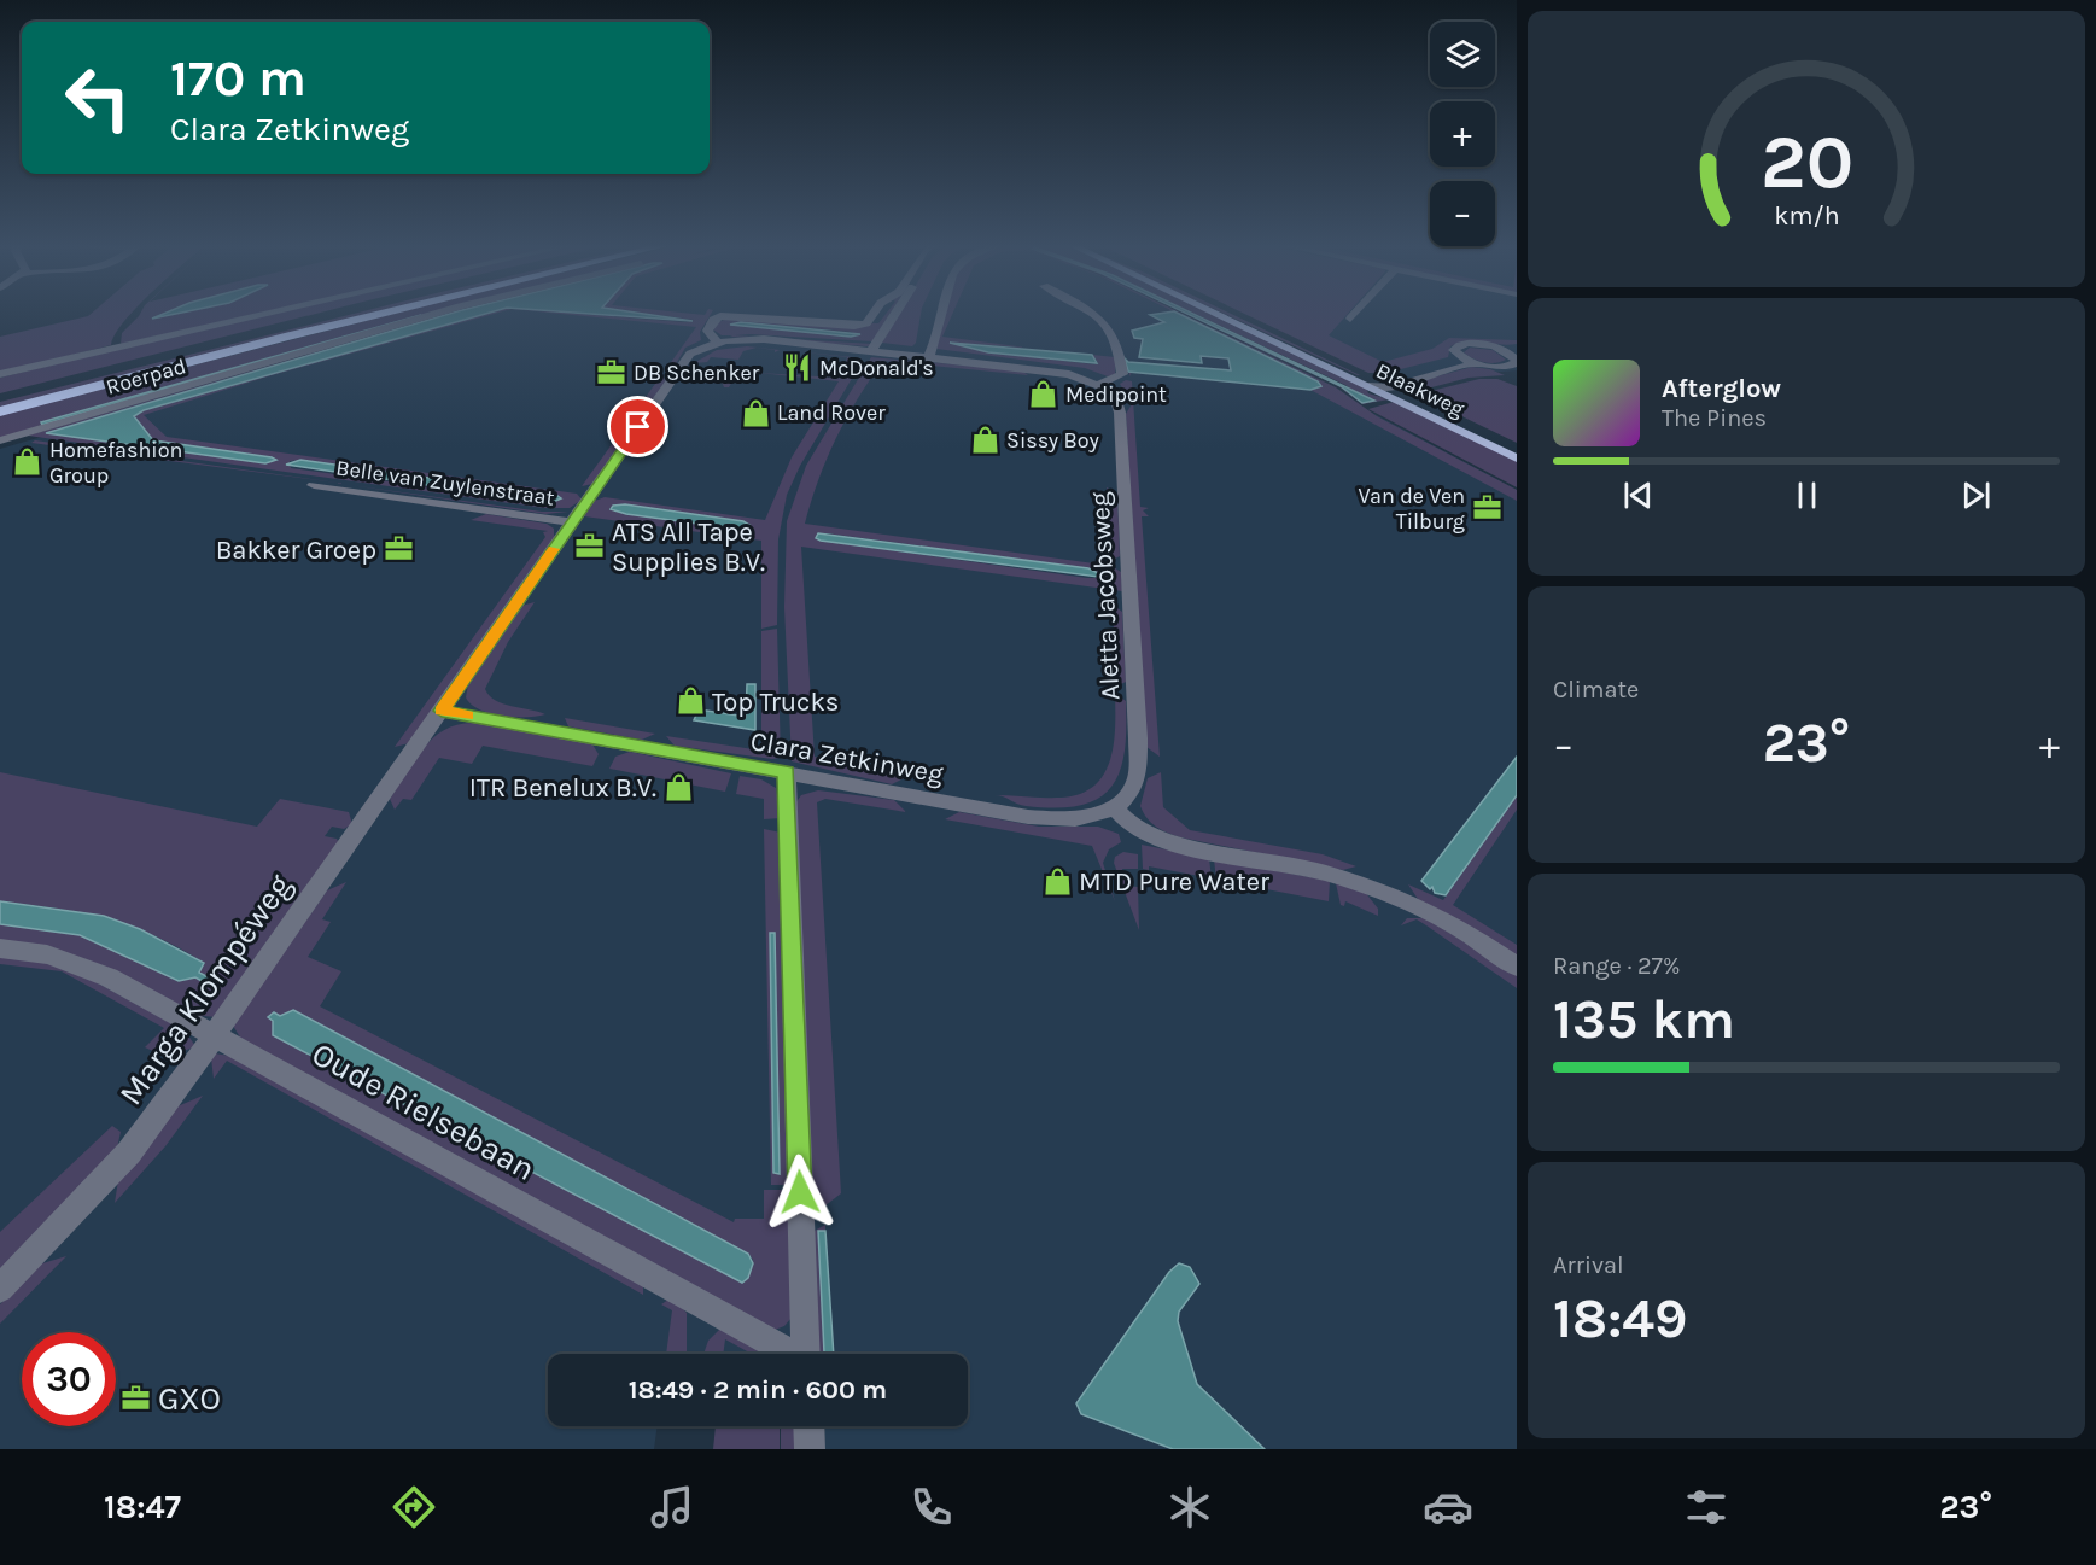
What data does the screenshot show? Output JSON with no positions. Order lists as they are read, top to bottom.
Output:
{
  "streets": {
    "main road": ["Blaakweg"],
    "street": [
      "Roerpad",
      "Belle van Zuylenstraat",
      "Aletta Jacobsweg",
      "Clara Zetkinweg",
      "Marga Klompéweg",
      "Oude Rielsebaan"
    ]
  },
  "crossings": [
    ["Belle van Zuylenstraat", "Marga Klompéweg"],
    ["Aletta Jacobsweg", "Clara Zetkinweg"],
    ["Clara Zetkinweg", "Marga Klompéweg"],
    ["Marga Klompéweg", "Oude Rielsebaan"]
  ],
  "places": {
    "restaurant": ["McDonald's"],
    "office": [
      "DB Schenker",
      "Van de Ven Tilburg",
      "ATS All Tape Supplies B.V.",
      "Bakker Groep",
      "GXO"
    ],
    "shop": [
      "Medipoint",
      "Land Rover",
      "Sissy Boy",
      "Homefashion Group",
      "Top Trucks",
      "ITR Benelux B.V.",
      "MTD Pure Water"
    ]
  },
  "page": {
    "map_buttons": ["+", "−"],
    "turn": ["170 m", "Clara Zetkinweg"],
    "song": ["Afterglow", "The Pines"],
    "tile": [
      "Climate",
      ["Range · 27%", "135 km"],
      ["Arrival", "18:49"]
    ],
    "heat": ["−", "23°", "+"],
    "limit": "30",
    "trip": "18:49 · 2 min · 600 m",
    "tabs": ["18:47", "23°"],
    "gauge": ["20", "km/h"]
  }
}
